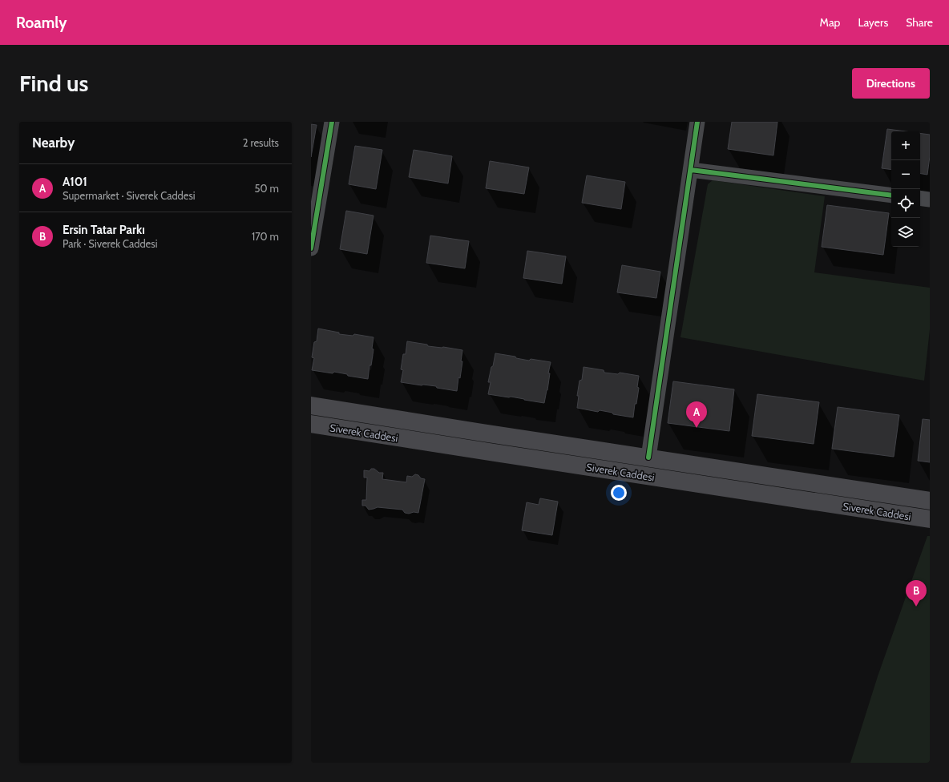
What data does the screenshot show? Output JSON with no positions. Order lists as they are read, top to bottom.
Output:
{
  "streets": {
    "main road": ["Siverek Caddesi"]
  },
  "page": {
    "header": "Roamly",
    "nav": ["Map", "Layers", "Share"],
    "buttons": "Directions",
    "title": "Find us",
    "heading": ["Nearby", "2 results"],
    "map_buttons": ["+", "−"],
    "list": [
      {
        "mark": "A",
        "name": "A101",
        "note": "Supermarket · Siverek Caddesi",
        "value": "50 m"
      },
      {
        "mark": "B",
        "name": "Ersin Tatar Parkı",
        "note": "Park · Siverek Caddesi",
        "value": "170 m"
      }
    ],
    "pins": ["A", "B"]
  }
}
